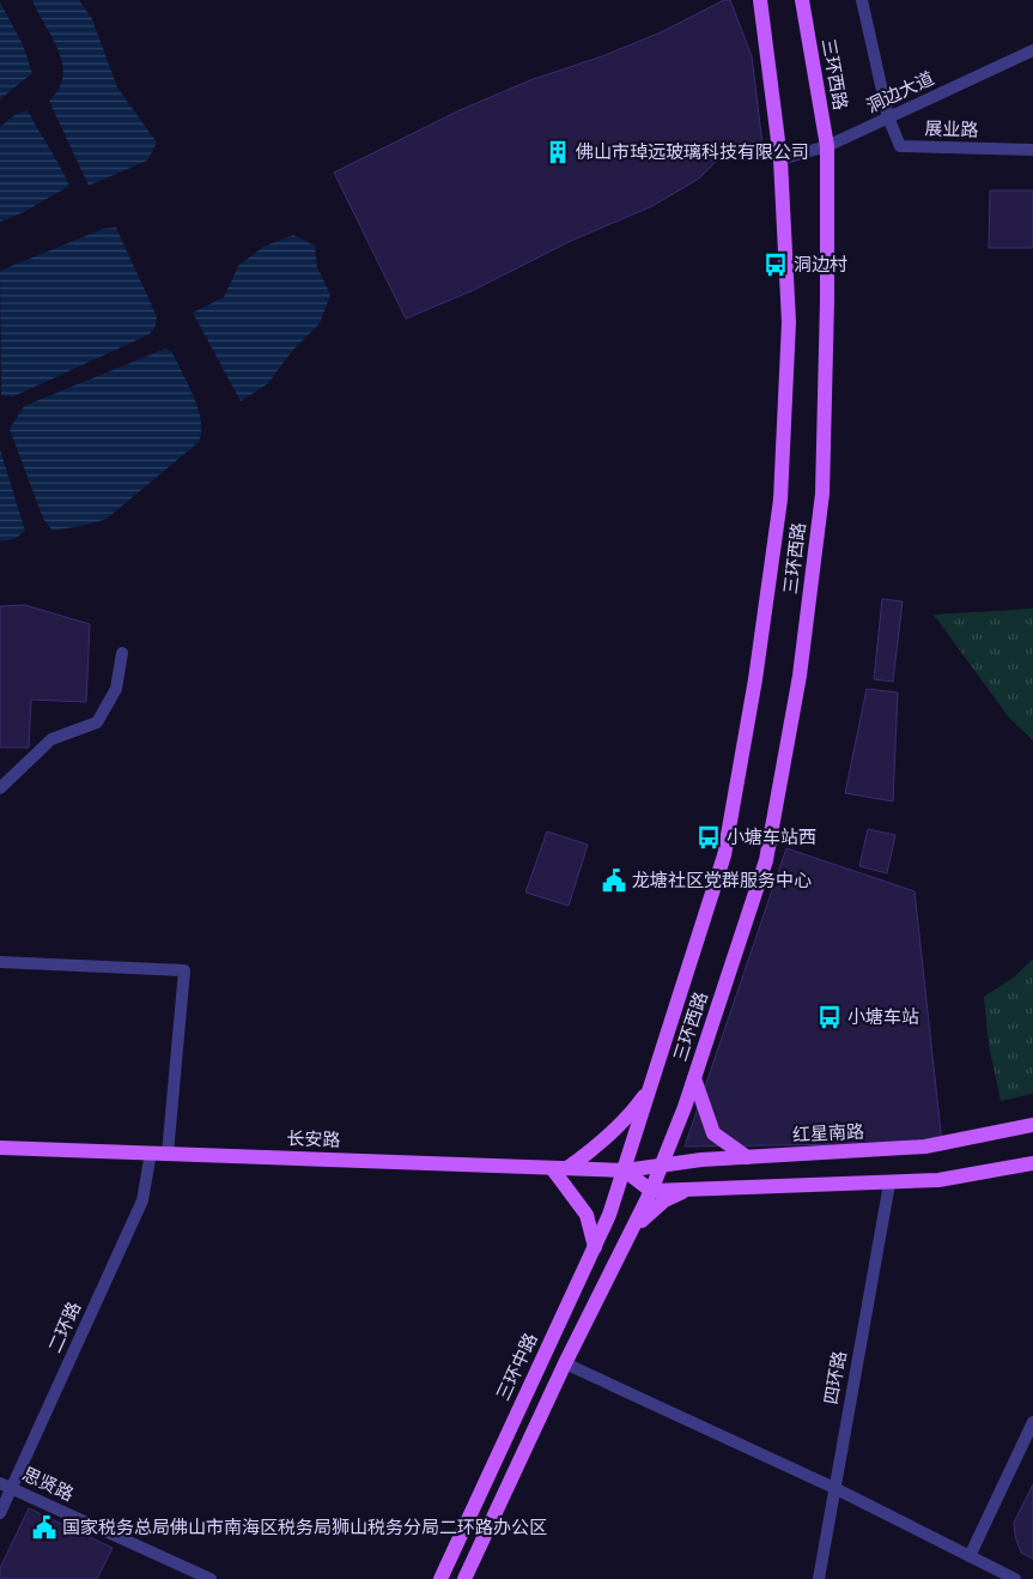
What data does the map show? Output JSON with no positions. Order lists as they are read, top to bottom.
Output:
{
  "streets": {
    "main road": [
      "三环西路",
      "红星南路",
      "长安路",
      "三环中路"
    ],
    "street": [
      "洞边大道",
      "展业路",
      "二环路",
      "四环路",
      "思贤路"
    ]
  },
  "crossings": [
    ["三环西路", "洞边大道"],
    ["三环西路", "红星南路"],
    ["洞边大道", "展业路"],
    ["洞边大道", "三环中路"],
    ["红星南路", "长安路"],
    ["红星南路", "三环中路"],
    ["长安路", "二环路"],
    ["长安路", "三环中路"],
    ["二环路", "思贤路"]
  ],
  "places": {
    "building": ["佛山市琸远玻璃科技有限公司"],
    "bus stop": ["洞边村", "小塘车站西", "小塘车站"],
    "public building": ["龙塘社区党群服务中心", "国家税务总局佛山市南海区税务局狮山税务分局二环路办公区"]
  }
}
